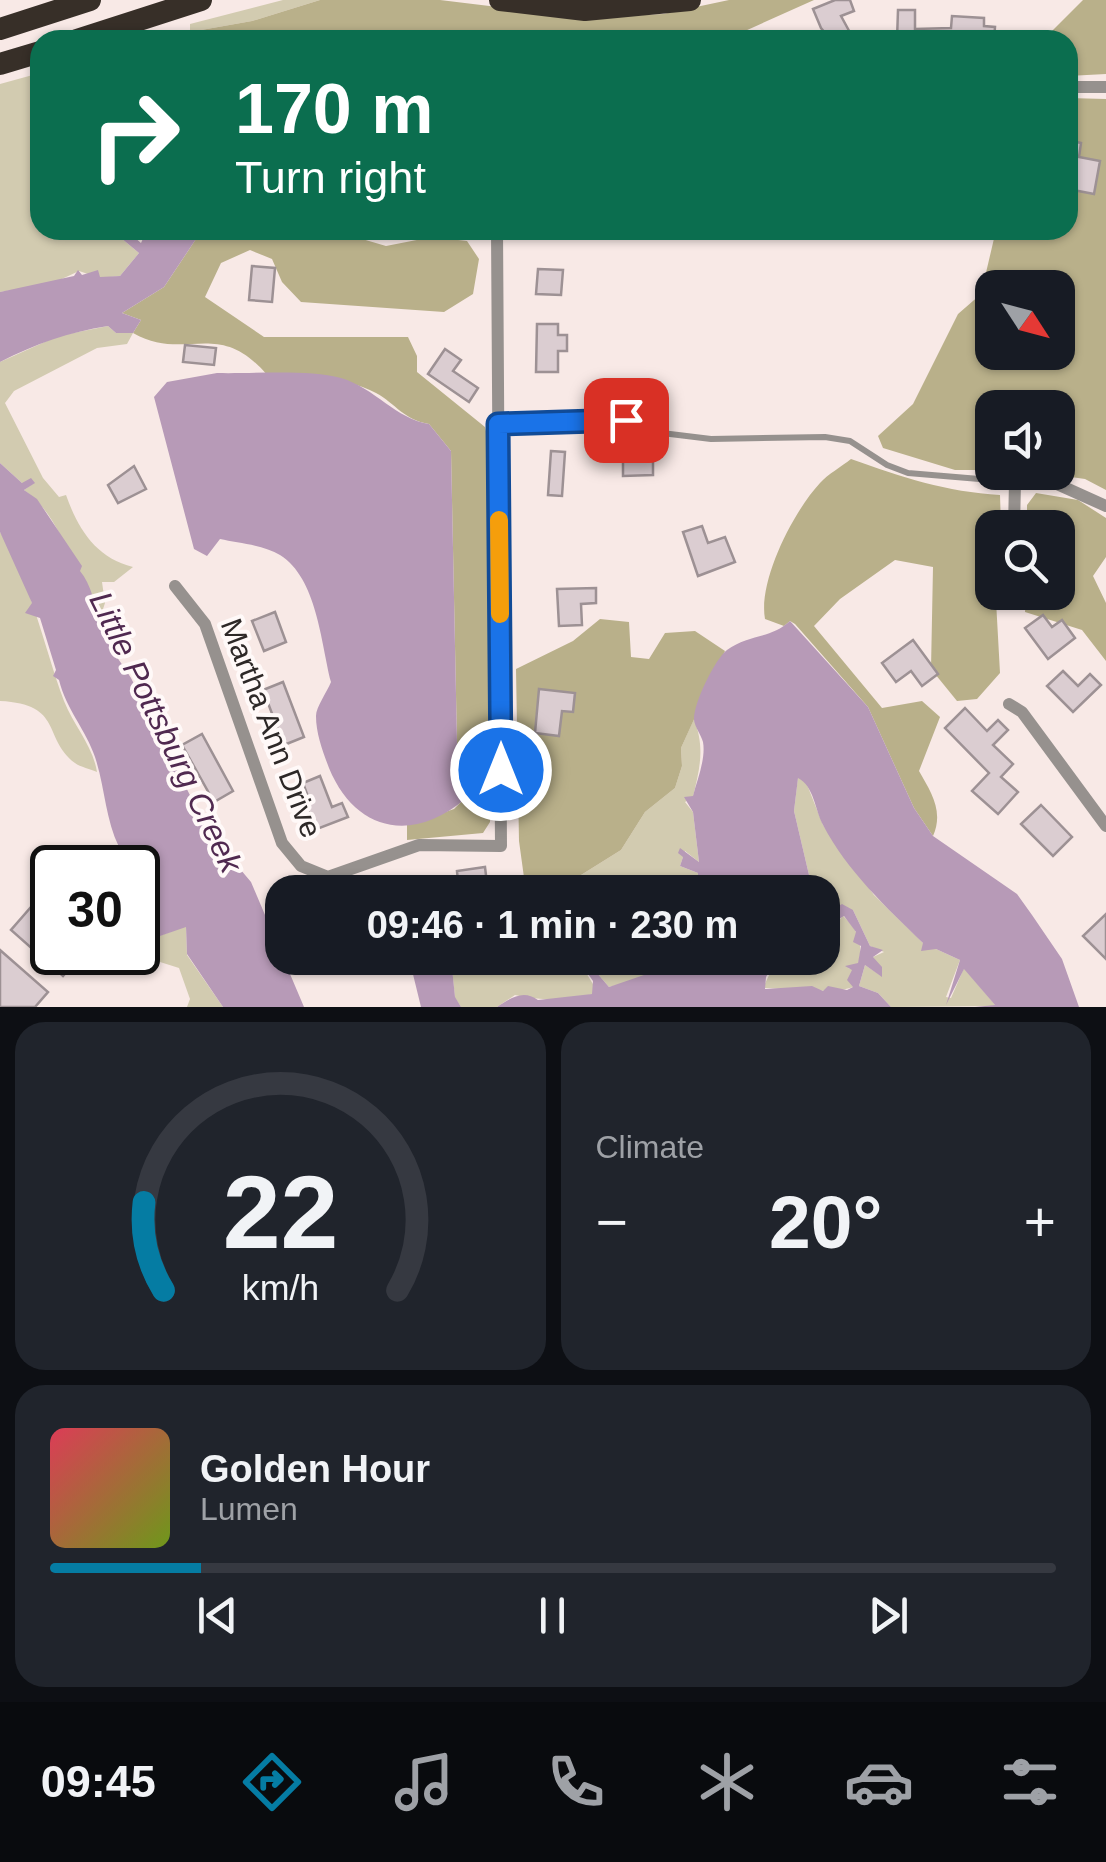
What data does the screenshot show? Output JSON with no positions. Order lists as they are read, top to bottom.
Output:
{
  "streets": {
    "street": ["Martha Ann Drive"]
  },
  "water": ["Little Pottsburg Creek"],
  "north": "bottom right",
  "page": {
    "turn": ["170 m", "Turn right"],
    "limit": "30",
    "trip": "09:46 · 1 min · 230 m",
    "tile": "Climate",
    "heat": ["−", "20°", "+"],
    "song": ["Golden Hour", "Lumen"],
    "tabs": "09:45",
    "gauge": ["22", "km/h"]
  }
}
